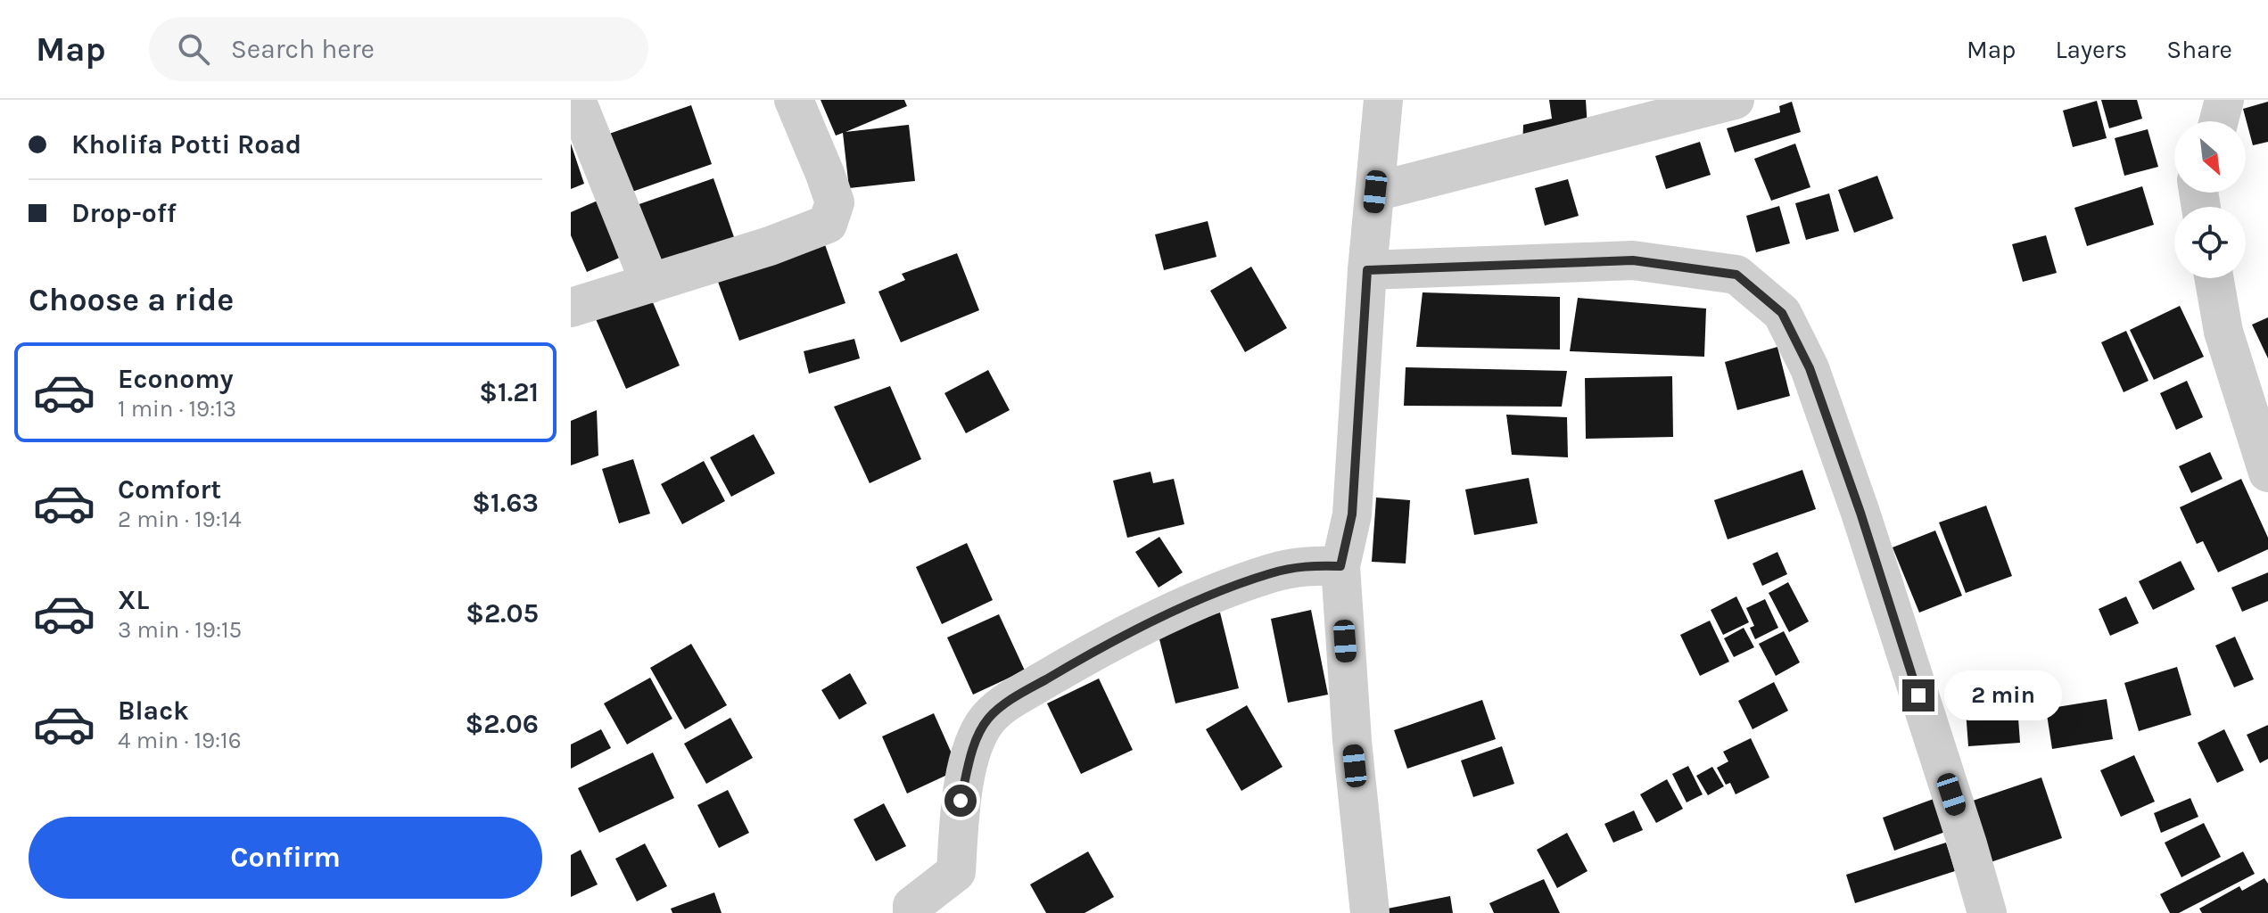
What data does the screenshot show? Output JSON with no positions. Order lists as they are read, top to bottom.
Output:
{
  "north": "bottom right",
  "page": {
    "header": "Map",
    "search": "Search here",
    "nav": ["Map", "Layers", "Share"],
    "banner": ["Kholifa Potti Road", "Drop-off"],
    "heading": "Choose a ride",
    "list": [
      {
        "name": "Economy",
        "note": "1 min · 19:13",
        "value": "$1.21"
      },
      {
        "name": "Comfort",
        "note": "2 min · 19:14",
        "value": "$1.63"
      },
      {
        "name": "XL",
        "note": "3 min · 19:15",
        "value": "$2.05"
      },
      {
        "name": "Black",
        "note": "4 min · 19:16",
        "value": "$2.06"
      }
    ],
    "bubble": "2 min",
    "buttons": "Confirm"
  }
}
